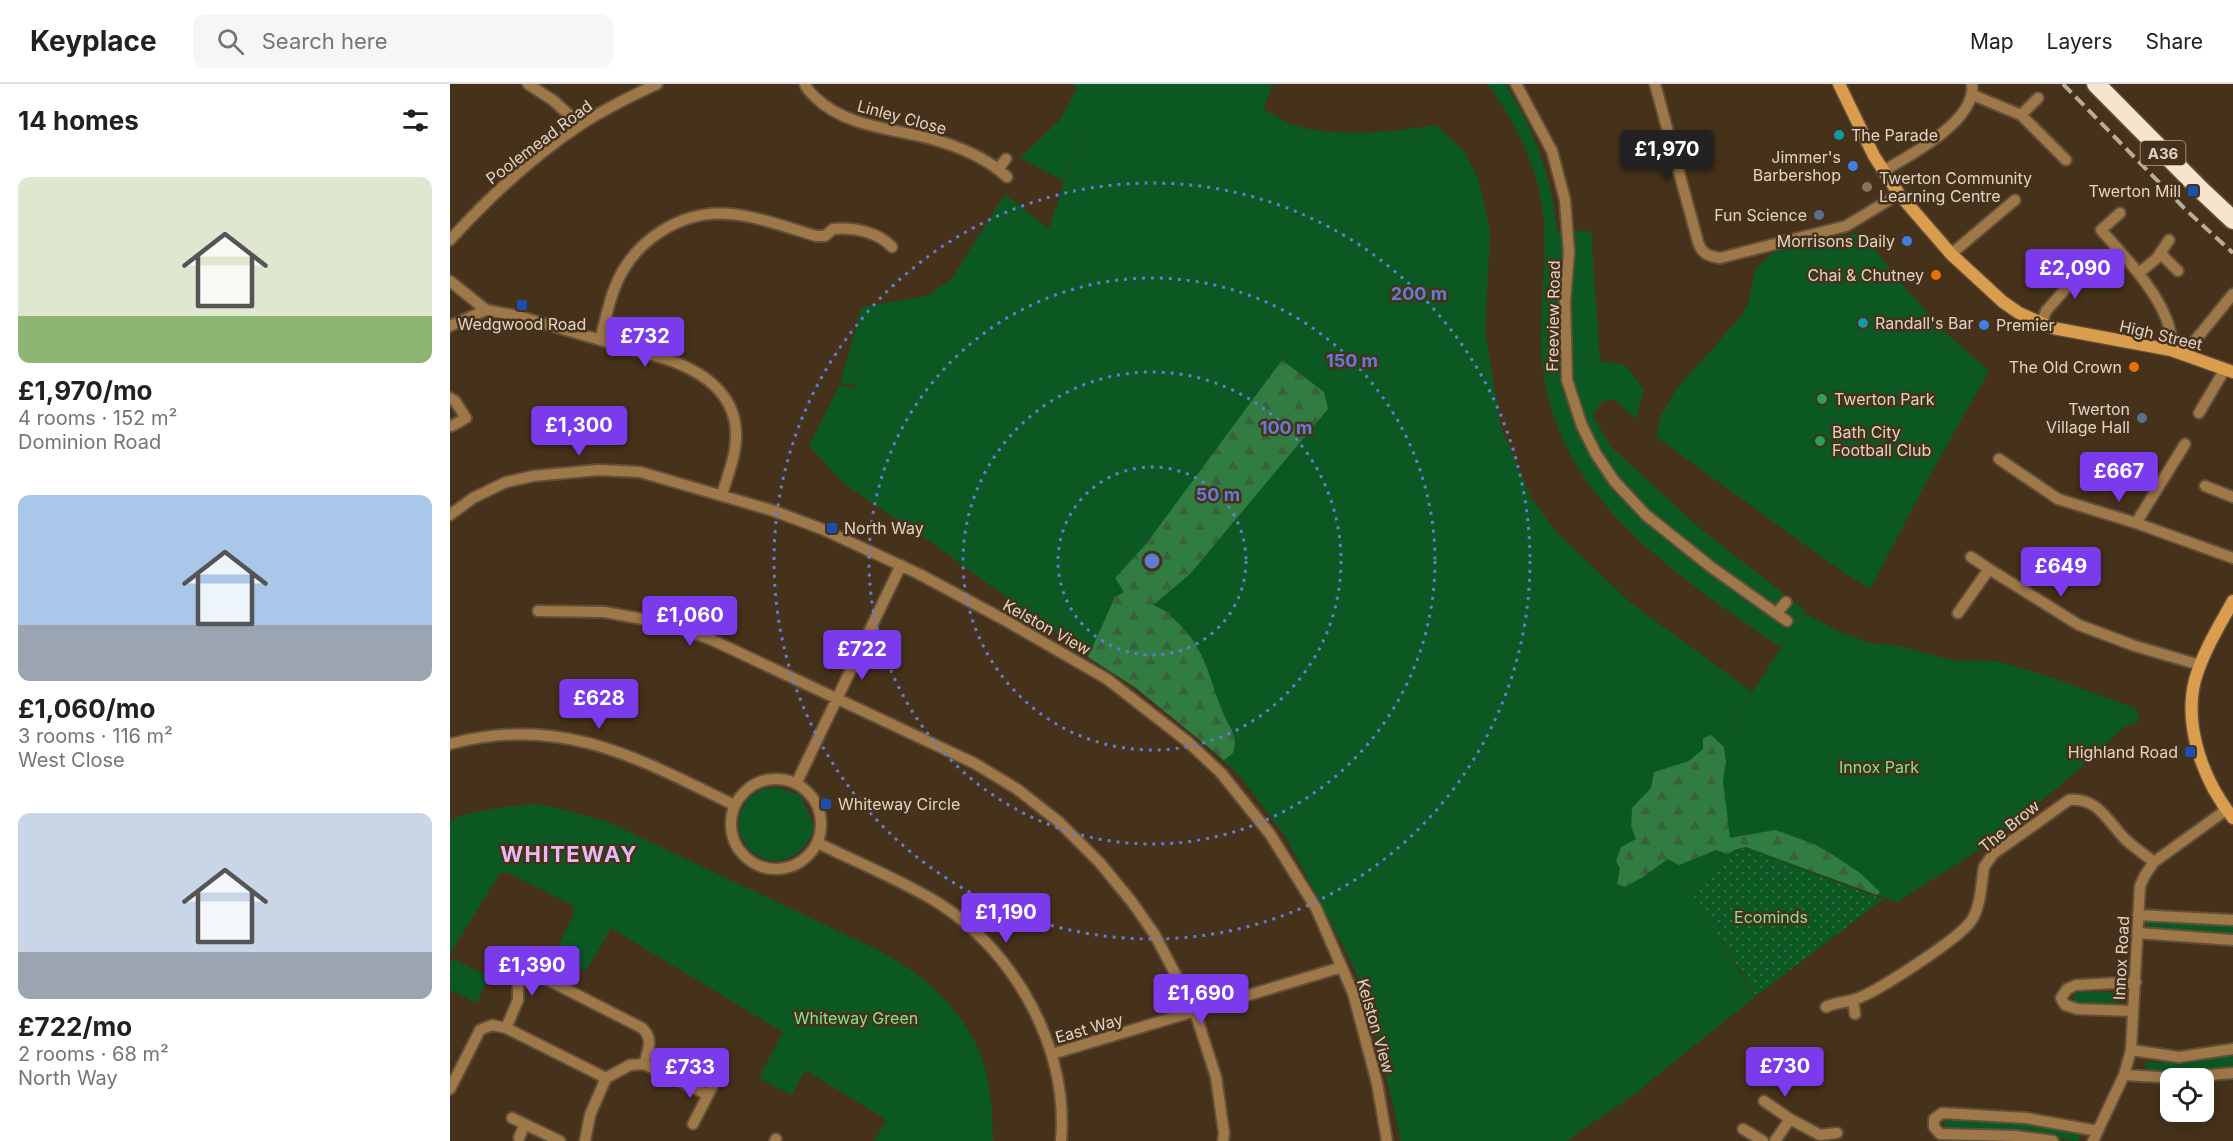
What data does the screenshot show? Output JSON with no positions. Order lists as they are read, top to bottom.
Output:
{
  "streets": {
    "highway": ["A36"],
    "street": [
      "Linley Close",
      "Poolemead Road",
      "Freeview Road",
      "High Street",
      "Kelston View",
      "The Brow",
      "Innox Road",
      "East Way"
    ]
  },
  "crossings": [
    ["Kelston View", "East Way"],
    ["The Brow", "Innox Road"]
  ],
  "districts": ["WHITEWAY"],
  "parks": ["Innox Park", "Ecominds", "Whiteway Green"],
  "places": {
    "other": [
      "The Parade",
      "Jimmer's Barbershop",
      "Twerton Community Learning Centre",
      "Fun Science",
      "Morrisons Daily",
      "Chai & Chutney",
      "Randall's Bar",
      "Premier",
      "The Old Crown",
      "Twerton Park",
      "Twerton Village Hall",
      "Bath City Football Club"
    ],
    "transit": [
      "Twerton Mill",
      "Wedgwood Road",
      "North Way",
      "Highland Road",
      "Whiteway Circle"
    ]
  },
  "page": {
    "header": "Keyplace",
    "search": "Search here",
    "nav": ["Map", "Layers", "Share"],
    "heading": "14 homes",
    "price": [
      "£1,970",
      "£2,090",
      "£732",
      "£1,300",
      "£667",
      "£649",
      "£1,060",
      "£722",
      "£628",
      "£1,190",
      "£1,390",
      "£1,690",
      "£730",
      "£733"
    ],
    "list": [
      {
        "name": "£1,970/mo",
        "note": "4 rooms · 152 m² · Dominion Road"
      },
      {
        "name": "£1,060/mo",
        "note": "3 rooms · 116 m² · West Close"
      },
      {
        "name": "£722/mo",
        "note": "2 rooms · 68 m² · North Way"
      }
    ]
  },
  "rings": [
    "200 m",
    "150 m",
    "100 m",
    "50 m"
  ]
}
